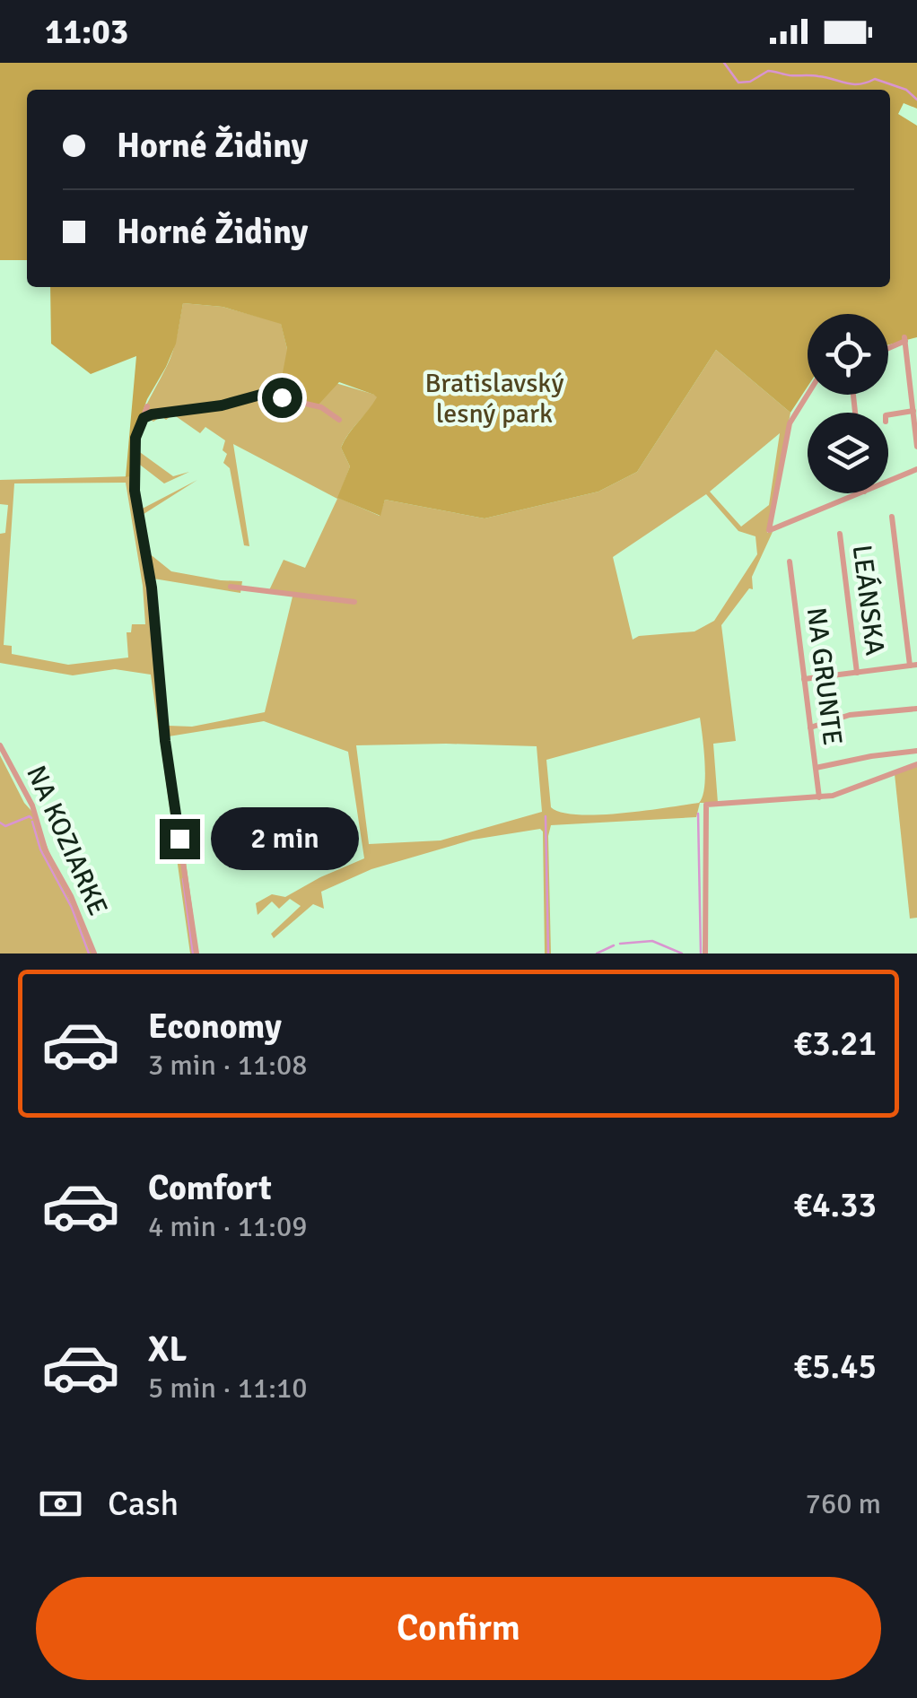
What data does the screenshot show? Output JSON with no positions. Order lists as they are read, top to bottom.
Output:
{
  "streets": {
    "street": ["LEÁNSKA", "NA GRUNTE", "NA KOZIARKE"]
  },
  "parks": ["Bratislavský lesný park"],
  "page": {
    "status": "11:03",
    "banner": ["Horné Židiny", "Horné Židiny"],
    "bubble": "2 min",
    "list": [
      {
        "name": "Economy",
        "note": "3 min · 11:08",
        "value": "€3.21"
      },
      {
        "name": "Comfort",
        "note": "4 min · 11:09",
        "value": "€4.33"
      },
      {
        "name": "XL",
        "note": "5 min · 11:10",
        "value": "€5.45"
      }
    ],
    "pay": ["Cash", "760 m"],
    "buttons": "Confirm"
  }
}
